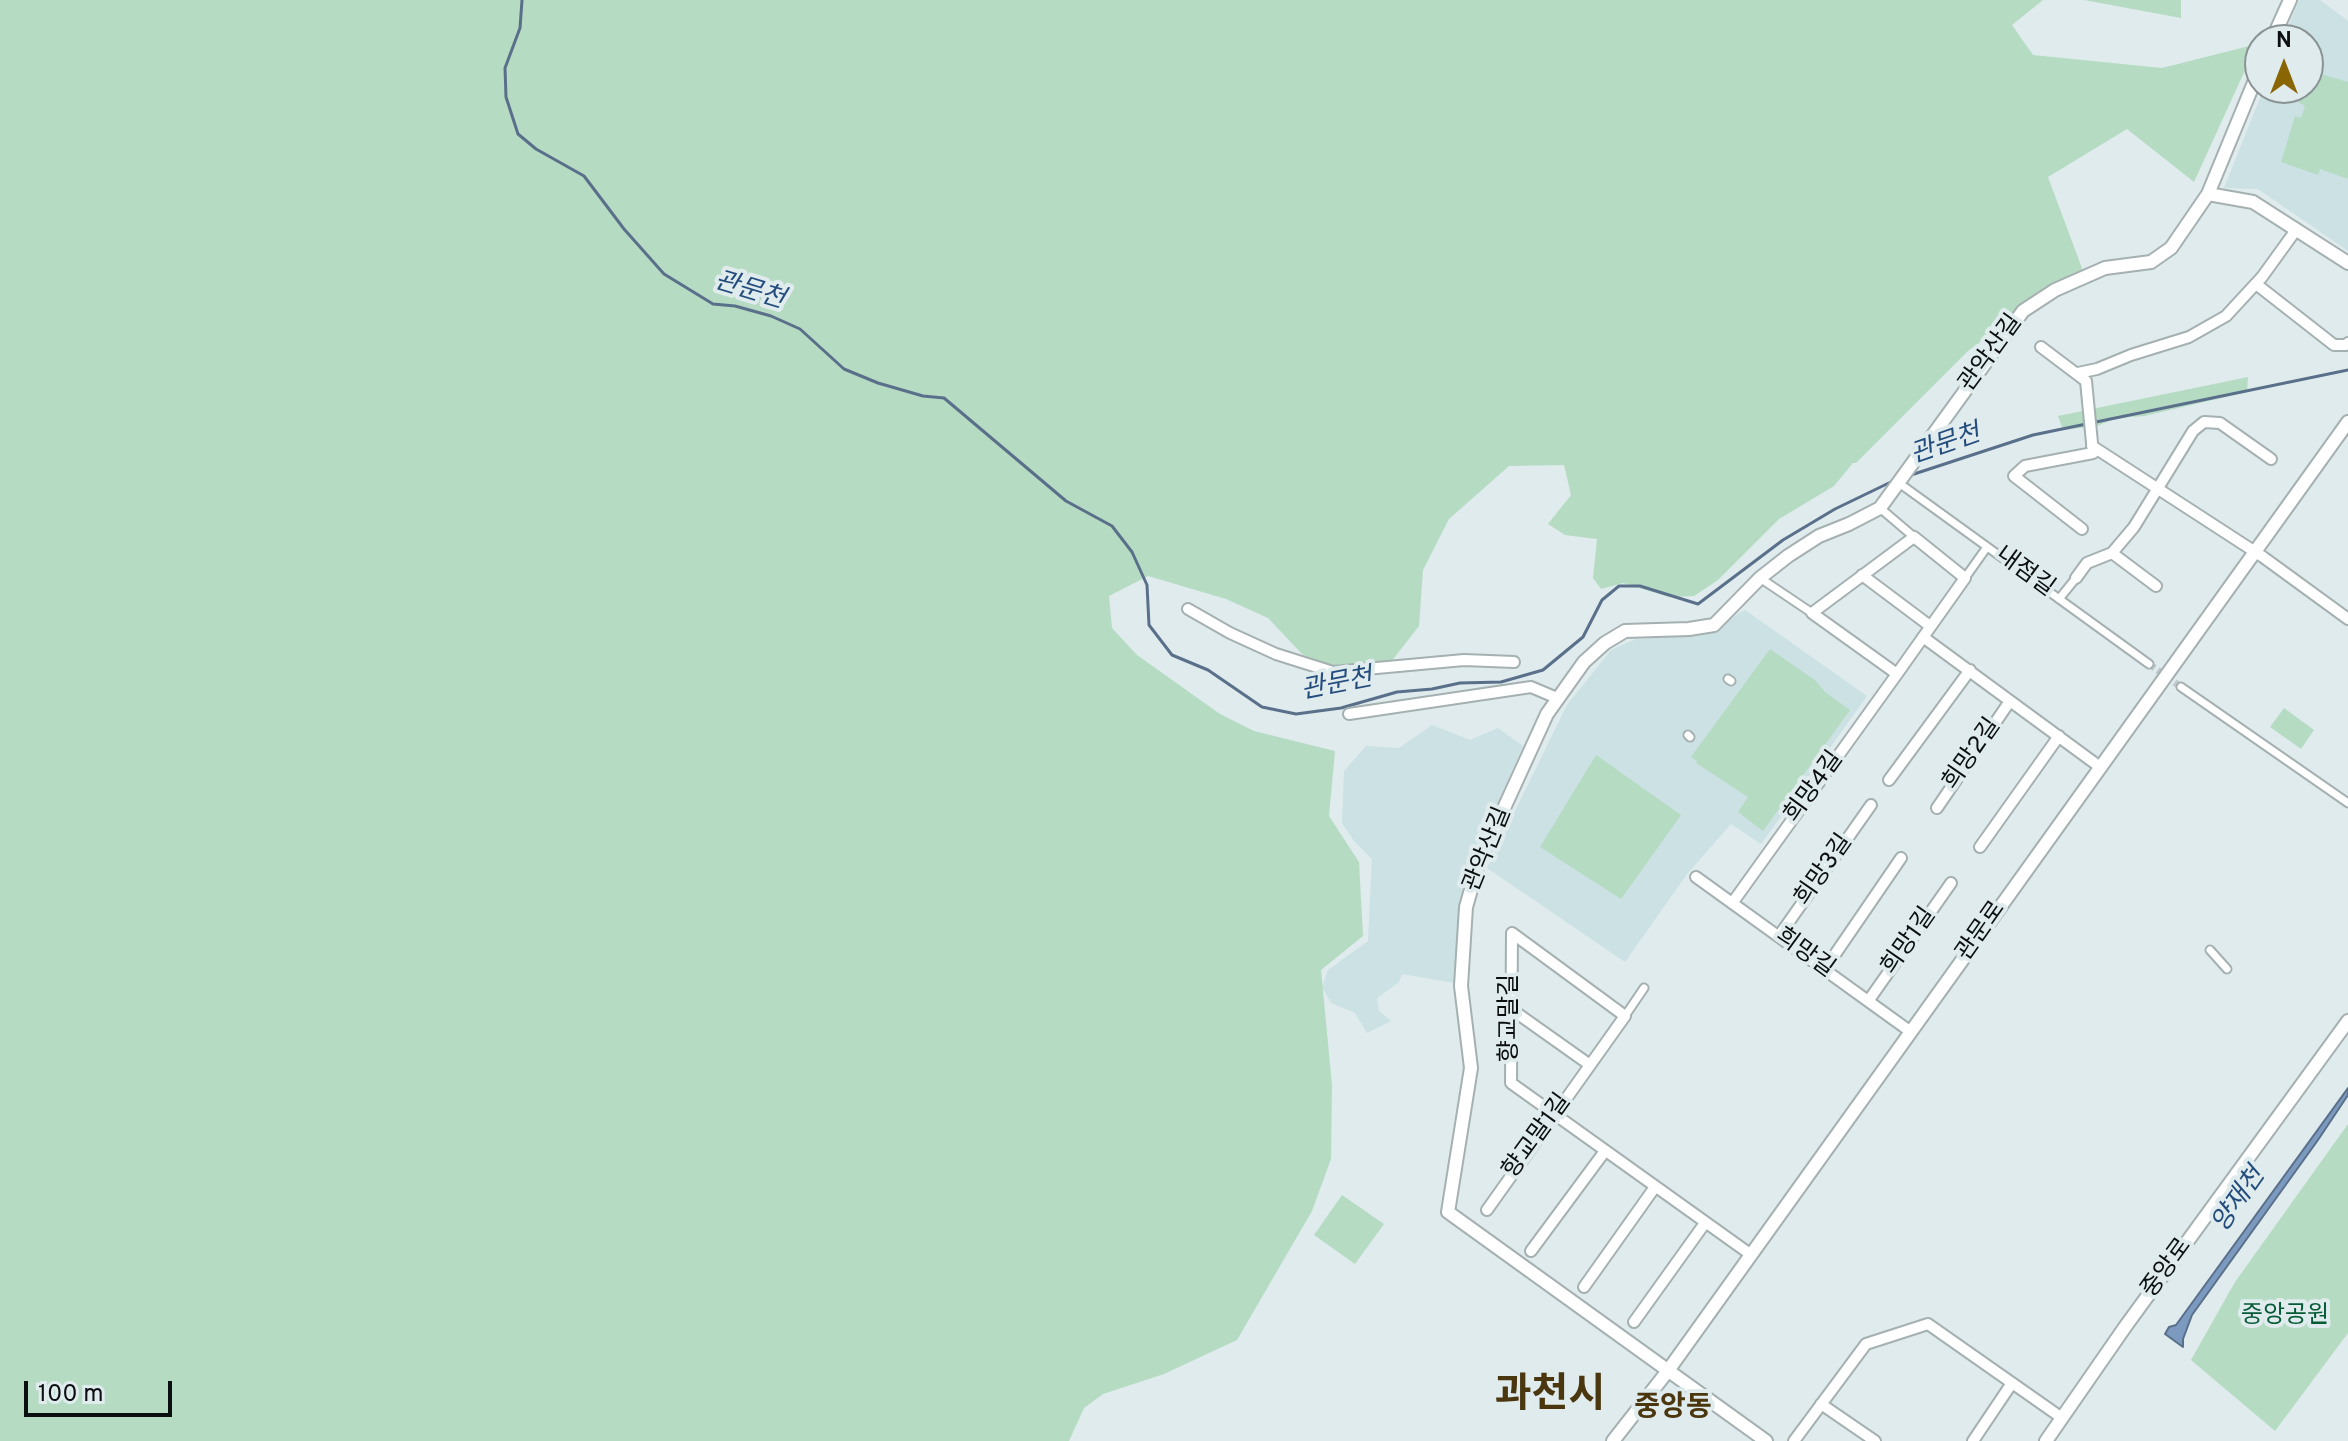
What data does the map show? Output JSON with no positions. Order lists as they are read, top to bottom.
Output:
{
  "streets": {
    "street": [
      "관악산길",
      "내점길",
      "희망2길",
      "희망4길",
      "희망3길",
      "관문로",
      "희망1길",
      "희망길",
      "향교말길",
      "향교말1길",
      "중앙로"
    ]
  },
  "crossings": [
    ["관악산길", "내점길"],
    ["관악산길", "관문로"],
    ["내점길", "희망4길"],
    ["희망4길", "희망길"],
    ["희망3길", "희망길"],
    ["관문로", "희망길"],
    ["관문로", "향교말길"],
    ["희망1길", "희망길"],
    ["향교말길", "향교말1길"]
  ],
  "districts": ["과천시", "중앙동"],
  "water": ["관문천", "양재천"],
  "parks": ["중앙공원"],
  "scale_bar": "100 m",
  "north": "top"
}
